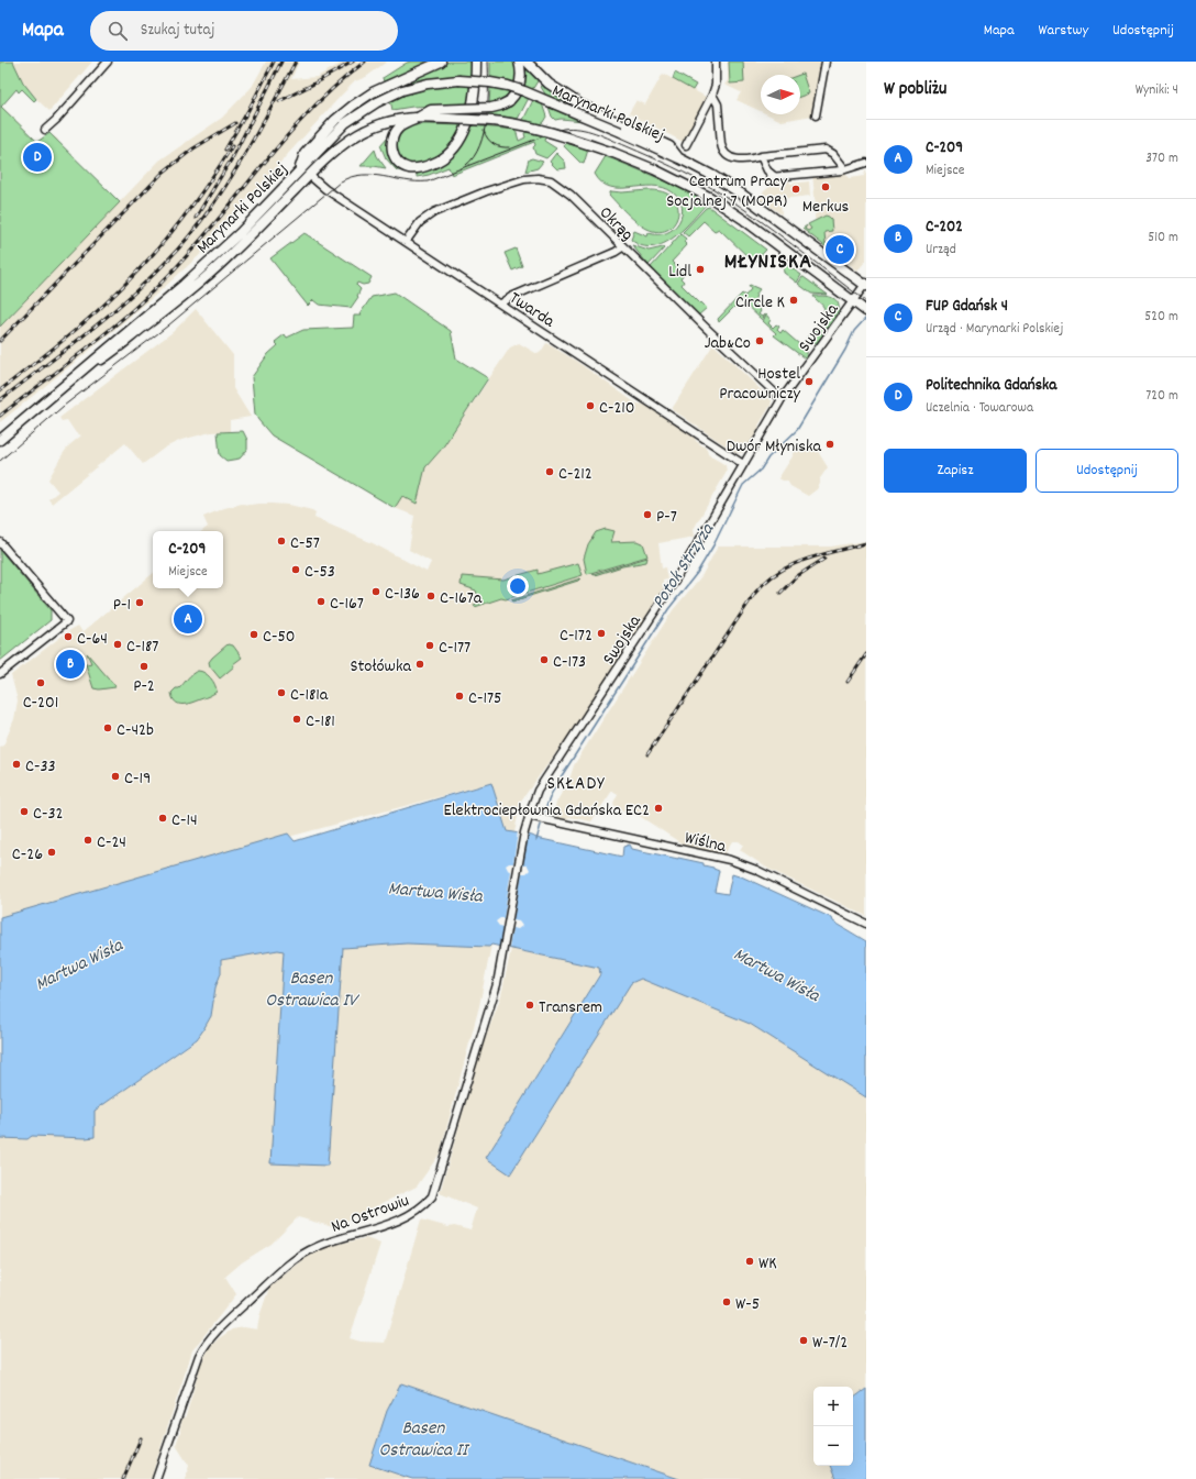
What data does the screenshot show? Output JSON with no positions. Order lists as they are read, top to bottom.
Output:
{
  "streets": {
    "main road": ["Marynarki Polskiej"],
    "street": [
      "Okrąg",
      "Twarda",
      "Swojska",
      "Wiślna",
      "Na Ostrowiu"
    ]
  },
  "crossings": [
    ["Marynarki Polskiej", "Twarda"],
    ["Marynarki Polskiej", "Swojska"],
    ["Okrąg", "Twarda"],
    ["Okrąg", "Swojska"],
    ["Twarda", "Swojska"],
    ["Swojska", "Wiślna"],
    ["Swojska", "Na Ostrowiu"],
    ["Wiślna", "Na Ostrowiu"]
  ],
  "districts": ["MŁYNISKA", "SKŁADY"],
  "water": [
    "Potok Strzyża",
    "Martwa Wisła",
    "Basen Ostrawica IV",
    "Basen Ostrawica II"
  ],
  "places": [
    "Merkus",
    "Centrum Pracy Socjalnej 7 (MOPR)",
    "Lidl",
    "Circle K",
    "Jab&Co",
    "Hostel Pracowniczy",
    "C-210",
    "Dwór Młyniska",
    "C-212",
    "P-7",
    "C-57",
    "C-53",
    "C-136",
    "C-167a",
    "C-167",
    "P-1",
    "C-172",
    "C-50",
    "C-64",
    "C-187",
    "C-177",
    "C-173",
    "Stołówka",
    "P-2",
    "C-201",
    "C-181a",
    "C-175",
    "C-181",
    "C-42b",
    "C-33",
    "C-19",
    "Elektrociepłownia Gdańska EC2",
    "C-32",
    "C-14",
    "C-24",
    "C-26",
    "Transrem",
    "WK",
    "W-5",
    "W-7/2"
  ],
  "north": "right",
  "page": {
    "header": "Mapa",
    "search": "Szukaj tutaj",
    "nav": ["Mapa", "Warstwy", "Udostępnij"],
    "heading": ["W pobliżu", "Wyniki: 4"],
    "list": [
      {
        "mark": "A",
        "name": "C-209",
        "note": "Miejsce",
        "value": "370 m"
      },
      {
        "mark": "B",
        "name": "C-202",
        "note": "Urząd",
        "value": "510 m"
      },
      {
        "mark": "C",
        "name": "FUP Gdańsk 4",
        "note": "Urząd · Marynarki Polskiej",
        "value": "520 m"
      },
      {
        "mark": "D",
        "name": "Politechnika Gdańska",
        "note": "Uczelnia · Towarowa",
        "value": "720 m"
      }
    ],
    "pins": [
      "D",
      "C",
      "A",
      "B"
    ],
    "buttons": ["Zapisz", "Udostępnij"],
    "popup": ["C-209", "Miejsce"],
    "map_buttons": ["+", "−"]
  }
}
